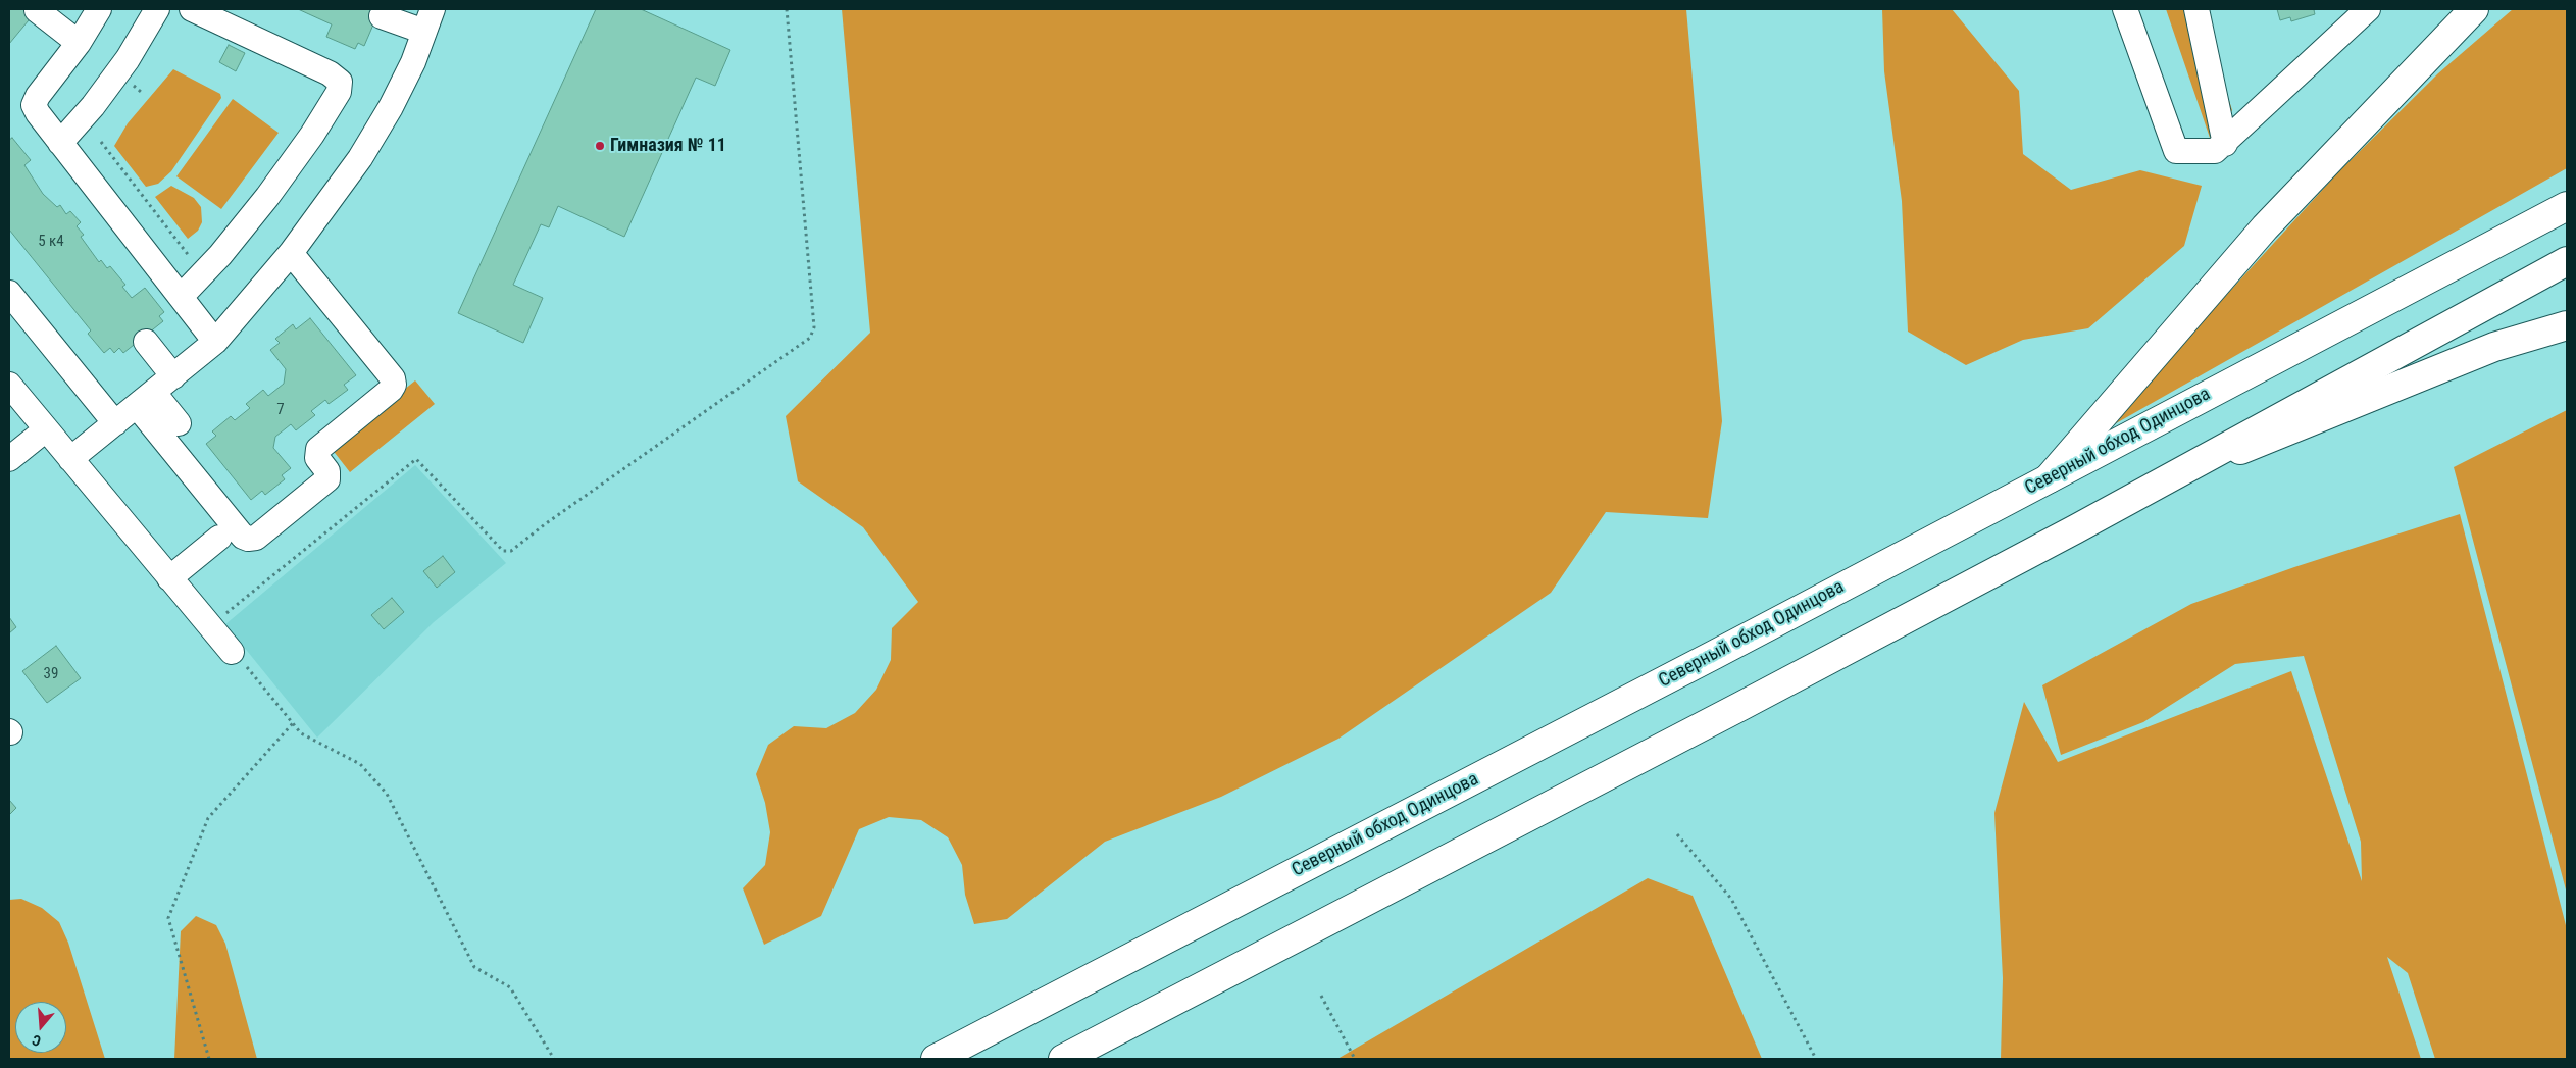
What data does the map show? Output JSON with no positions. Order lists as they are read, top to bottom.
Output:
{
  "streets": {
    "main road": ["Северный обход Одинцова"]
  },
  "places": ["Гимназия № 11"],
  "house_numbers": ["5 к4", "7", "39"],
  "north": "bottom"
}
